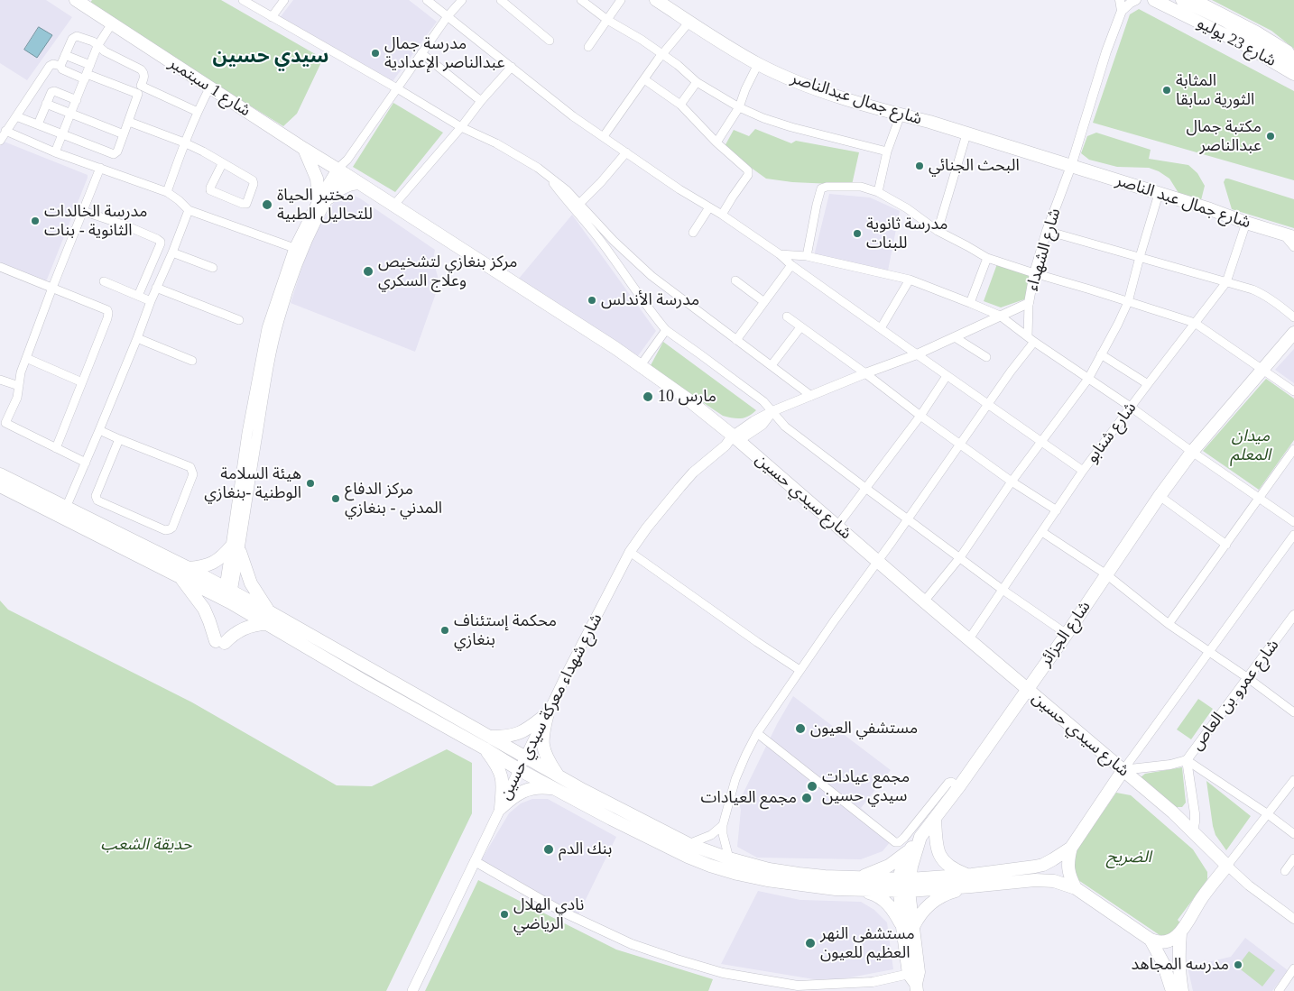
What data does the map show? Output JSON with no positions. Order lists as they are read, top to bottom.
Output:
{
  "streets": {
    "main road": [
      "شارع 23 يوليو",
      "شارع 1 سبتمبر",
      "شارع جمال عبدالناصر",
      "شارع جمال عبد الناصر",
      "شارع سيدي حسين",
      "شارع الجزائر",
      "شارع شهداء معركة سيدي حسين"
    ],
    "street": ["شارع الشهداء", "شارع شنابو", "شارع عمرو بن العاص"]
  },
  "crossings": [
    ["شارع 1 سبتمبر", "شارع سيدي حسين"],
    ["شارع جمال عبدالناصر", "شارع جمال عبد الناصر"],
    ["شارع جمال عبدالناصر", "شارع الشهداء"],
    ["شارع جمال عبد الناصر", "شارع الشهداء"],
    ["شارع جمال عبد الناصر", "شارع شنابو"],
    ["شارع الشهداء", "شارع سيدي حسين"],
    ["شارع الشهداء", "شارع شهداء معركة سيدي حسين"],
    ["شارع شنابو", "شارع سيدي حسين"],
    ["شارع سيدي حسين", "شارع الجزائر"],
    ["شارع سيدي حسين", "شارع عمرو بن العاص"],
    ["شارع سيدي حسين", "شارع شهداء معركة سيدي حسين"]
  ],
  "districts": ["سيدي حسين"],
  "parks": ["ميدان المعلم", "حديقة الشعب", "الضريح"],
  "places": [
    "مدرسة جمال عبدالناصر الإعدادية",
    "المثابة الثورية سابقا",
    "مكتبة جمال عبدالناصر",
    "البحث الجنائي",
    "مختبر الحياة للتحاليل الطبية",
    "مدرسة الخالدات الثانوية - بنات",
    "مدرسة ثانوية للبنات",
    "مركز بنغازي لتشخيص وعلاج السكري",
    "مدرسة الأندلس",
    "10 مارس",
    "هيئة السلامة الوطنية -بنغازي",
    "مركز الدفاع المدني - بنغازي",
    "محكمة إستئناف بنغازي",
    "مستشفي العيون",
    "مجمع عيادات سيدي حسين",
    "مجمع العيادات",
    "بنك الدم",
    "نادي الهلال الرياضي",
    "مستشفى النهر العظيم للعيون",
    "مدرسه المجاهد"
  ]
}
